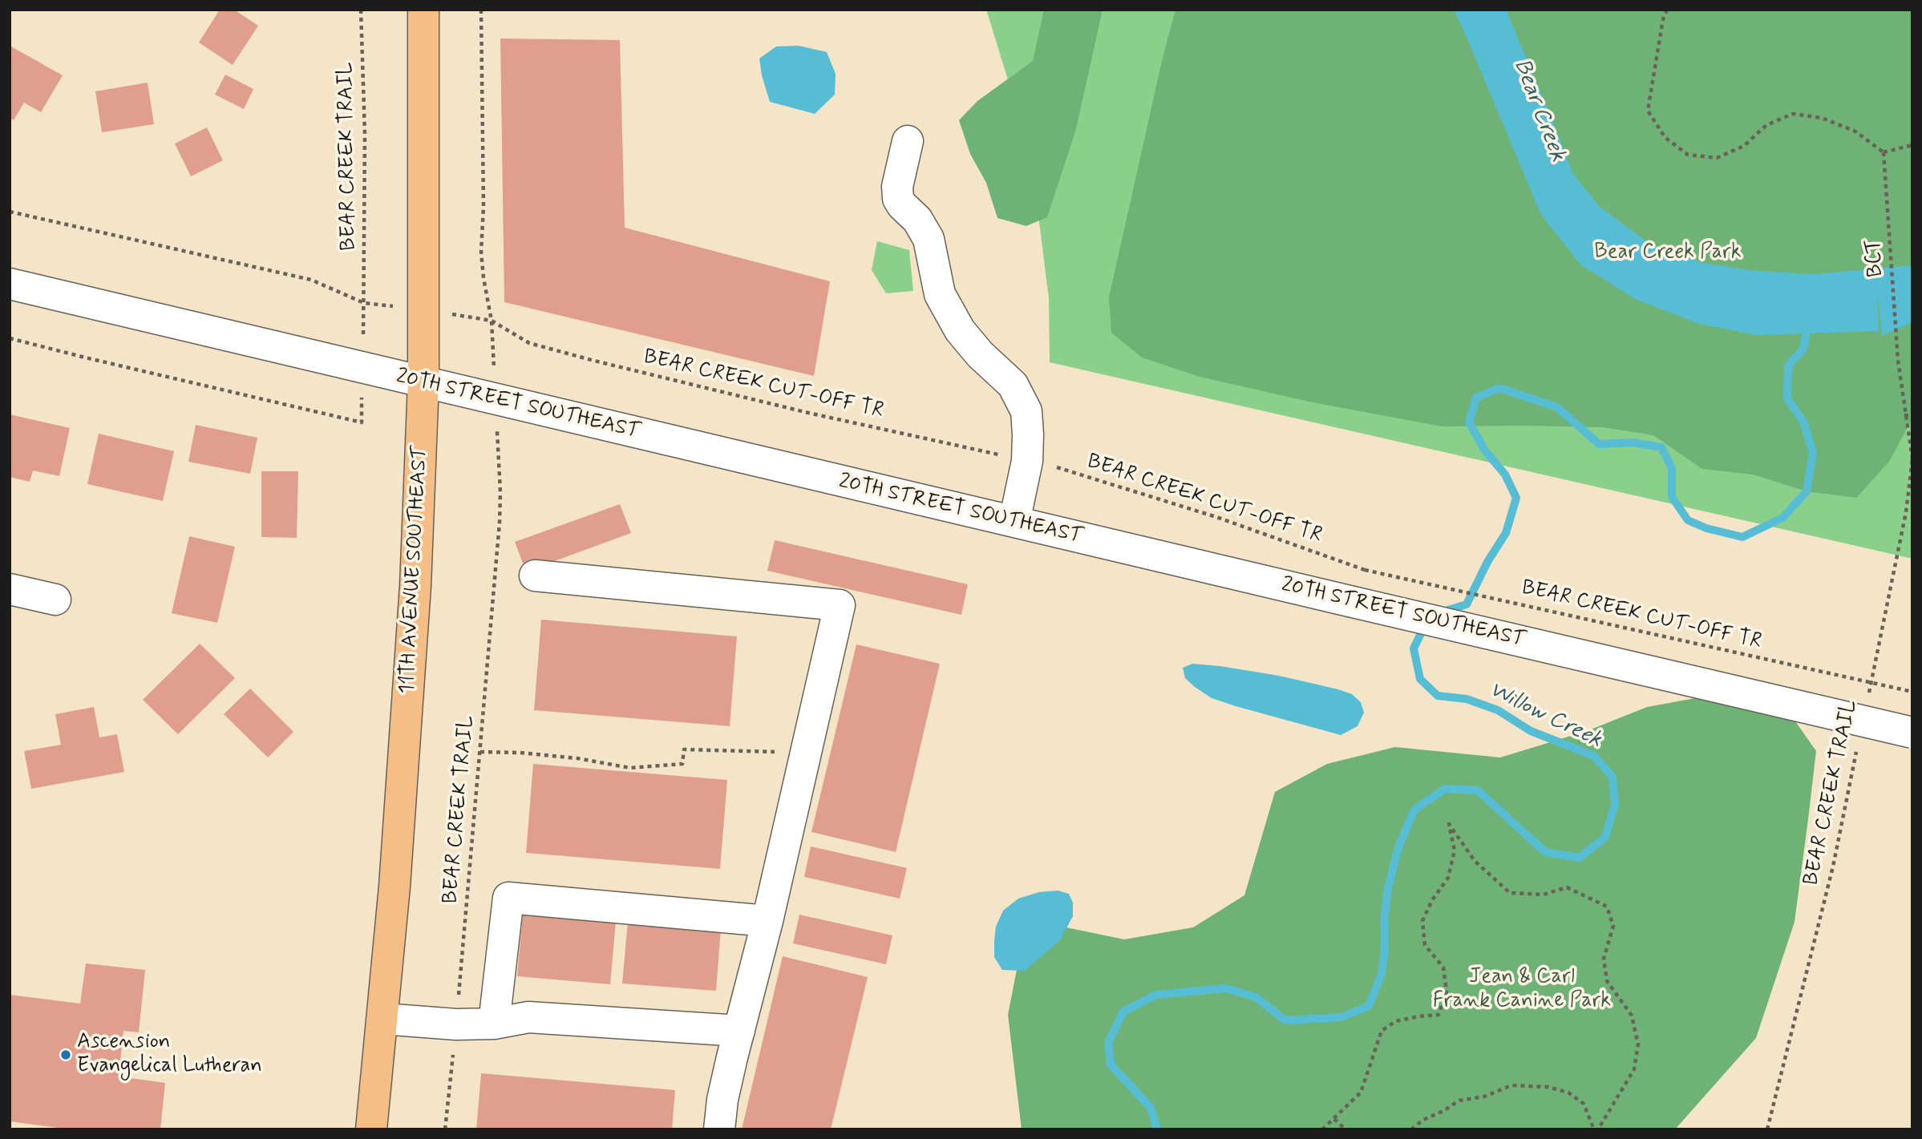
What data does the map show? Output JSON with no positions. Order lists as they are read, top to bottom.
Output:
{
  "streets": {
    "main road": ["11TH AVENUE SOUTHEAST"],
    "street": ["20TH STREET SOUTHEAST"],
    "path": ["BEAR CREEK TRAIL", "BCT", "BEAR CREEK CUT-OFF TR"]
  },
  "crossings": [
    ["BEAR CREEK TRAIL", "BCT"],
    ["20TH STREET SOUTHEAST", "11TH AVENUE SOUTHEAST"]
  ],
  "water": ["Bear Creek", "Willow Creek"],
  "parks": ["Bear Creek Park", "Jean & Carl Frank Canine Park"],
  "places": ["Ascension Evangelical Lutheran"]
}
